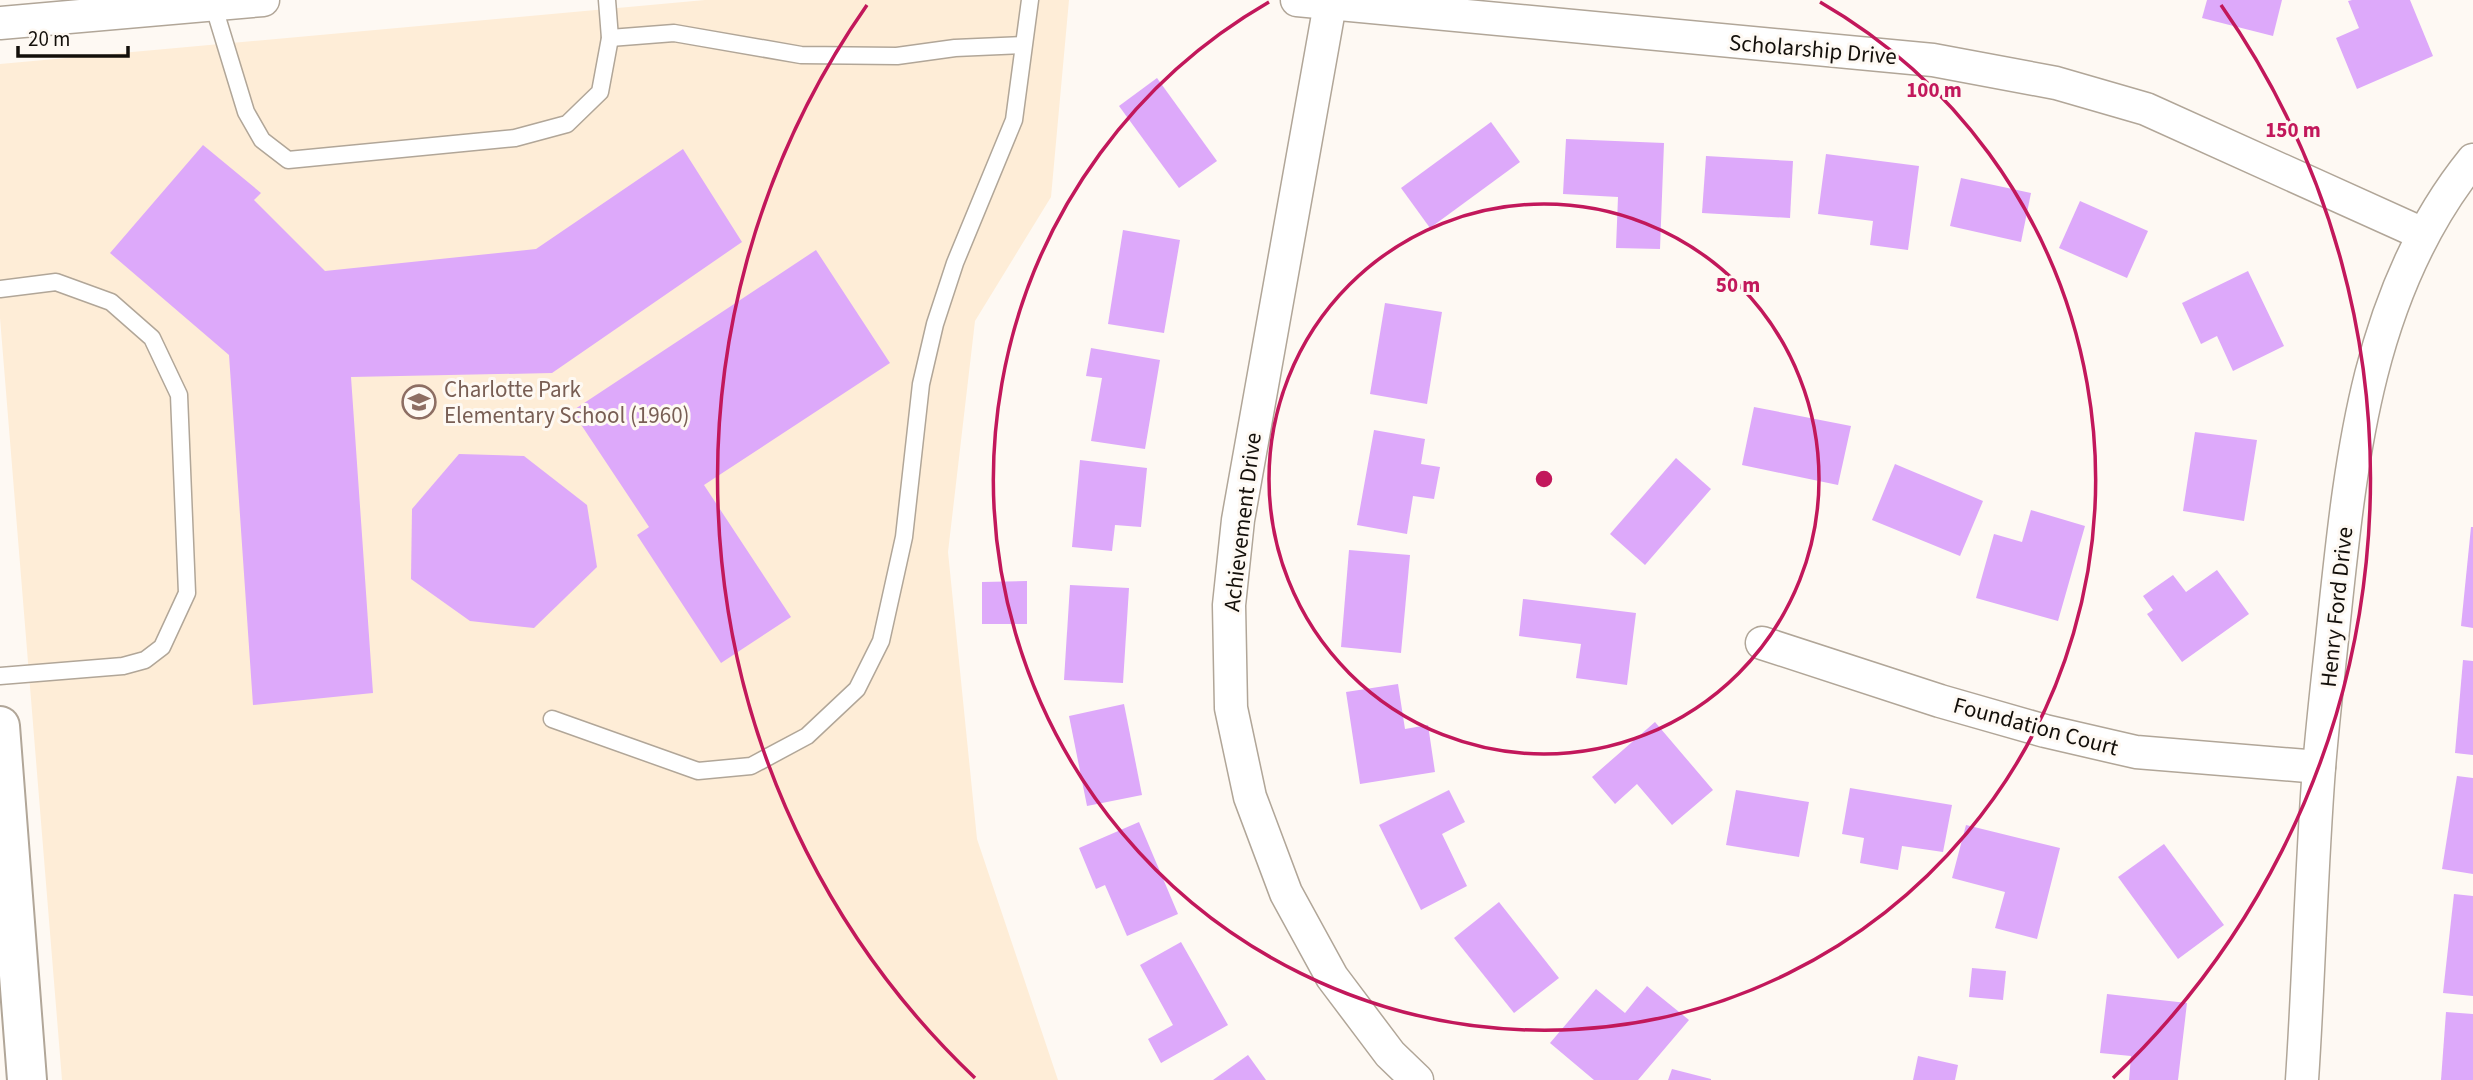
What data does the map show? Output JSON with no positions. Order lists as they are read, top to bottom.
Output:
{
  "streets": {
    "street": [
      "Scholarship Drive",
      "Achievement Drive",
      "Henry Ford Drive",
      "Foundation Court"
    ]
  },
  "crossings": [
    ["Scholarship Drive", "Achievement Drive"],
    ["Scholarship Drive", "Henry Ford Drive"],
    ["Henry Ford Drive", "Foundation Court"]
  ],
  "places": {
    "school or university": ["Charlotte Park Elementary School (1960)"]
  },
  "scale_bar": "20 m",
  "rings": ["100 m", "150 m", "50 m"]
}
